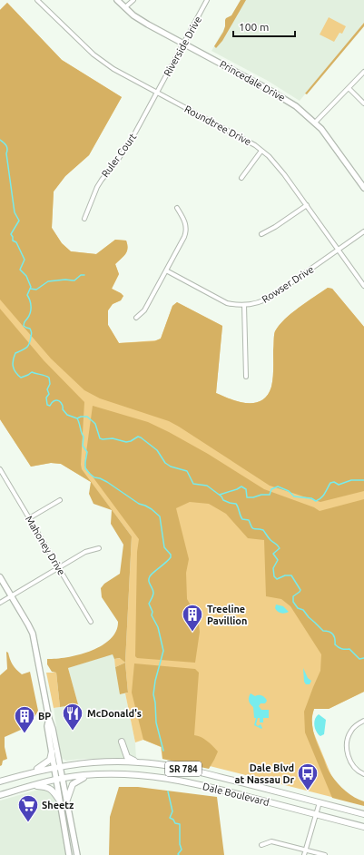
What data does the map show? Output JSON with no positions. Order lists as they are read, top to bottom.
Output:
{
  "streets": {
    "main road": ["SR 784", "Dale Boulevard"],
    "street": [
      "Riverside Drive",
      "Princedale Drive",
      "Roundtree Drive",
      "Ruler Court",
      "Rowser Drive",
      "Mahoney Drive"
    ]
  },
  "crossings": [
    ["Riverside Drive", "Princedale Drive"],
    ["Riverside Drive", "Roundtree Drive"],
    ["Riverside Drive", "Ruler Court"],
    ["Roundtree Drive", "Ruler Court"],
    ["Roundtree Drive", "Rowser Drive"]
  ],
  "places": {
    "building": ["Treeline Pavillion", "BP"],
    "restaurant": ["McDonald's"],
    "bus stop": ["Dale Blvd at Nassau Dr"],
    "supermarket": ["Sheetz"]
  },
  "scale_bar": "100 m"
}
